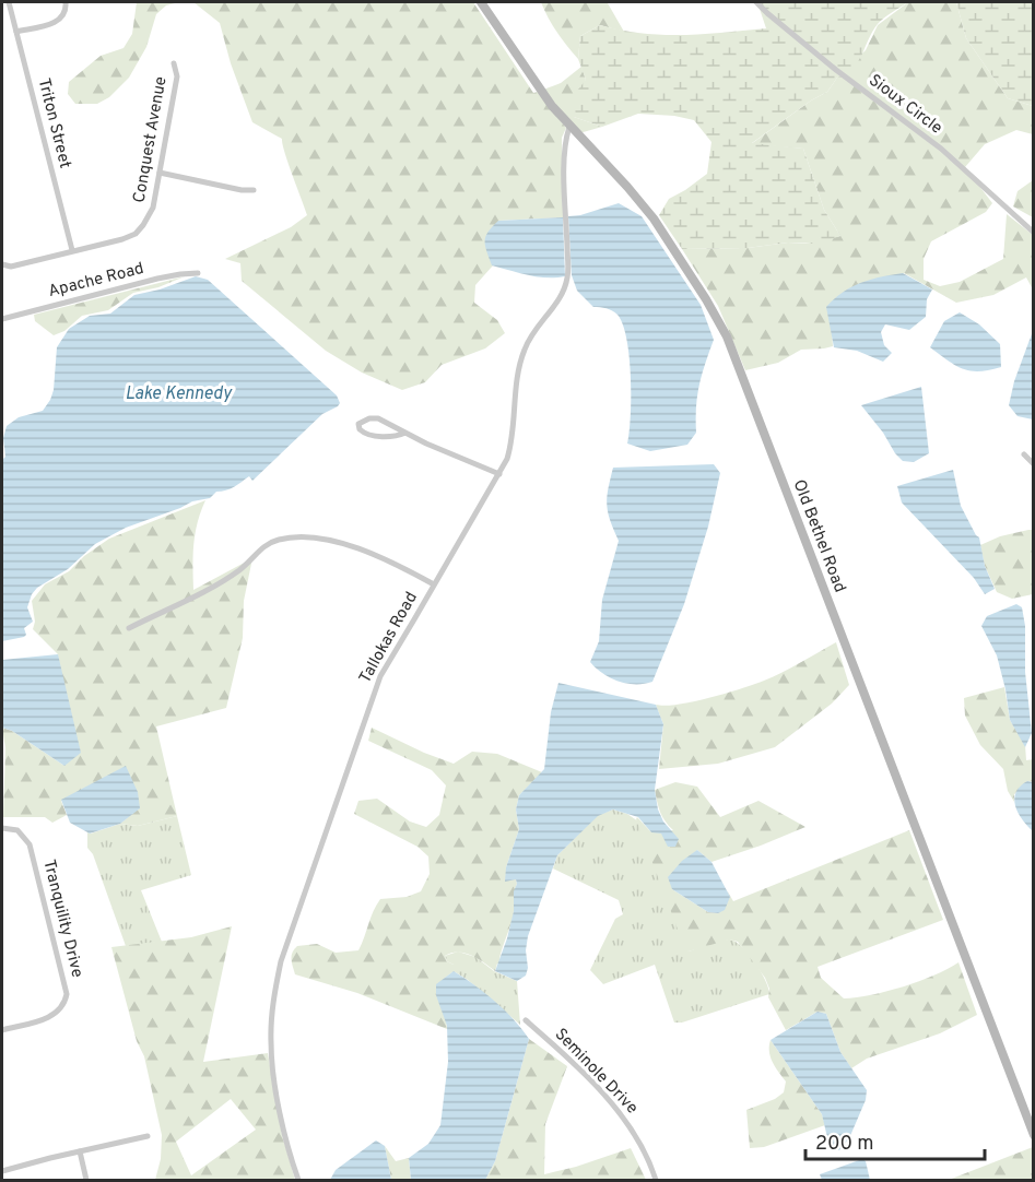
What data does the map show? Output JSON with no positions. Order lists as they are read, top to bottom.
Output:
{
  "streets": {
    "street": [
      "Sioux Circle",
      "Triton Street",
      "Conquest Avenue",
      "Apache Road",
      "Old Bethel Road",
      "Tallokas Road",
      "Tranquility Drive",
      "Seminole Drive"
    ]
  },
  "crossings": [
    ["Triton Street", "Conquest Avenue"],
    ["Old Bethel Road", "Tallokas Road"]
  ],
  "water": ["Lake Kennedy"],
  "scale_bar": "200 m"
}
